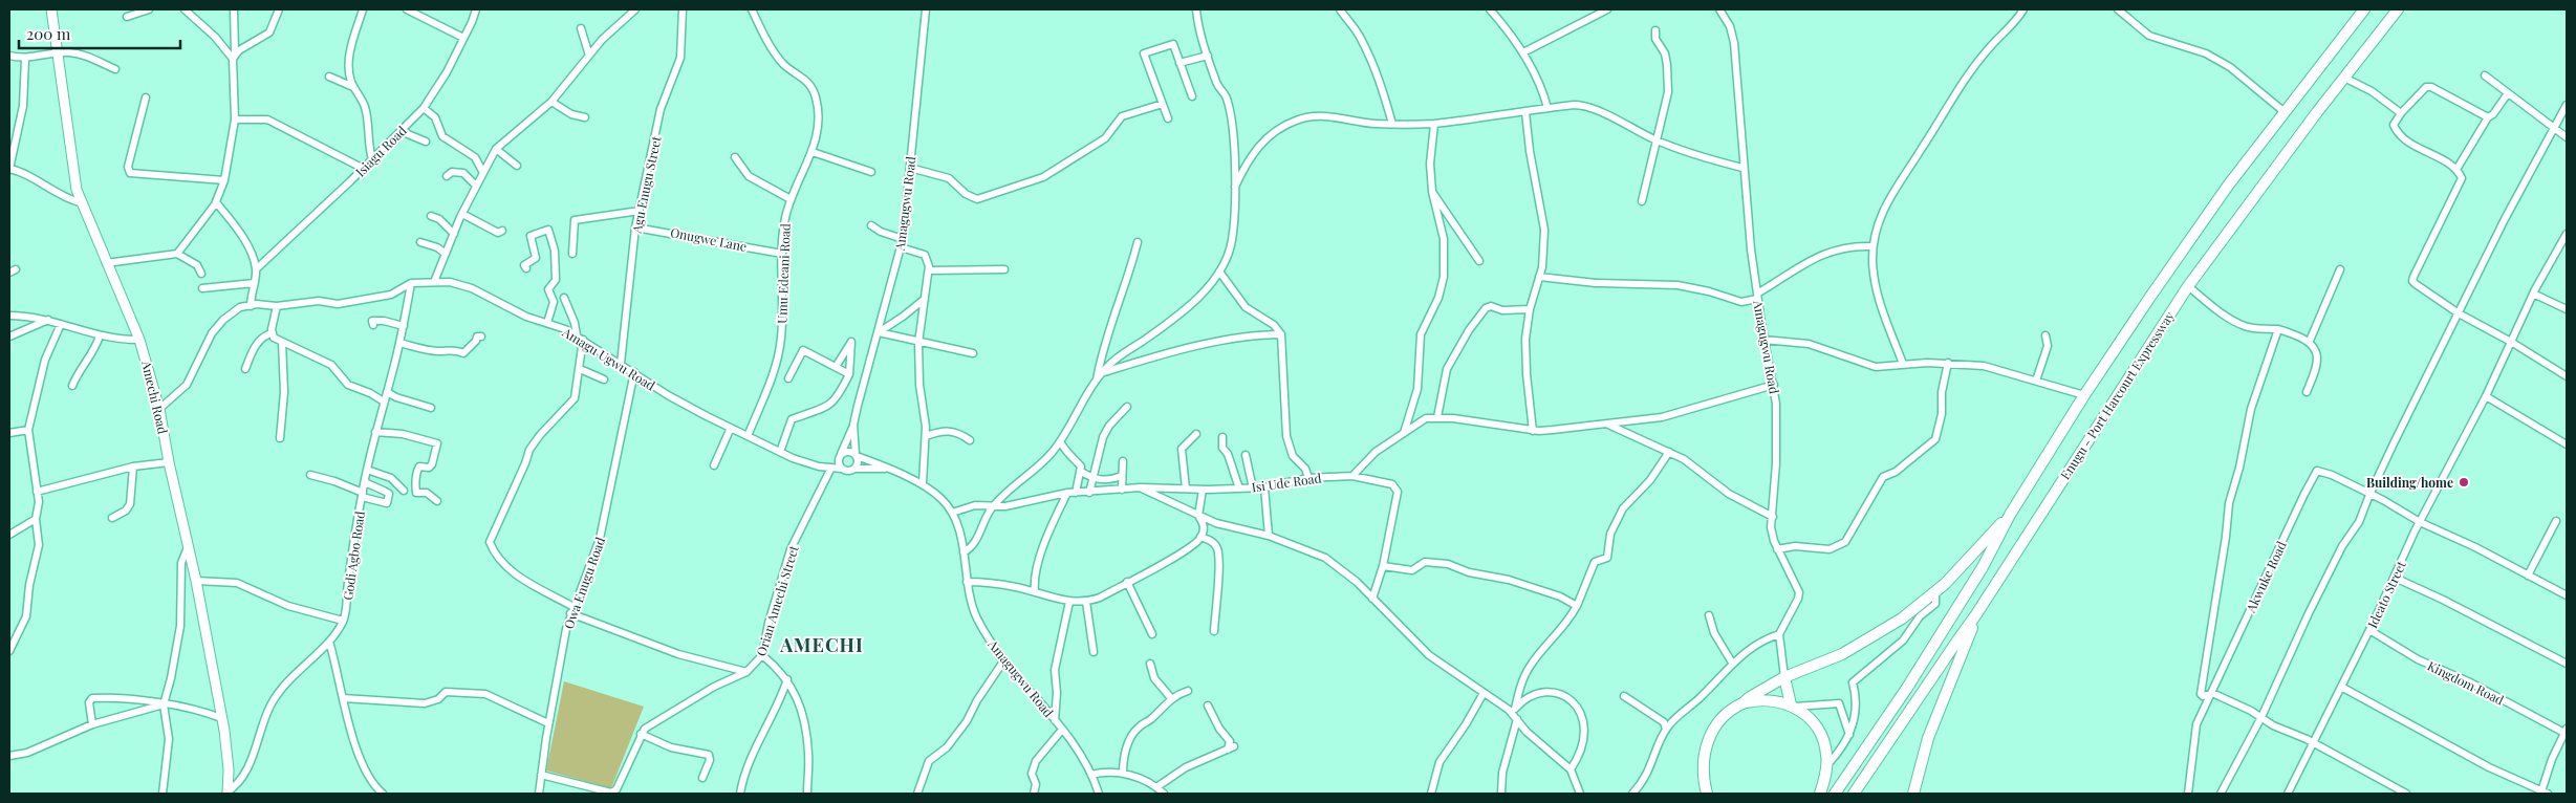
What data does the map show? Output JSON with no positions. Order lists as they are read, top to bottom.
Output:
{
  "streets": {
    "main road": ["Enugu - Port Harcourt Expressway", "Amechi Road"],
    "street": [
      "Isiagu Road",
      "Agu Enugu Street",
      "Amagugwu Road",
      "Onugwe Lane",
      "Umu Edeani Road",
      "Amagu Ugwu Road",
      "Isi Ude Road",
      "Godi Agbo Road",
      "Akwuke Road",
      "Owa Enugu Road",
      "Ideato Street",
      "Orian Amechi Street",
      "Kingdom Road"
    ]
  },
  "crossings": [
    ["Agu Enugu Street", "Onugwe Lane"],
    ["Agu Enugu Street", "Amagu Ugwu Road"],
    ["Amagugwu Road", "Isi Ude Road"],
    ["Onugwe Lane", "Umu Edeani Road"],
    ["Umu Edeani Road", "Amagu Ugwu Road"],
    ["Amagu Ugwu Road", "Amechi Road"],
    ["Amagu Ugwu Road", "Godi Agbo Road"],
    ["Amagu Ugwu Road", "Owa Enugu Road"],
    ["Amagu Ugwu Road", "Orian Amechi Street"],
    ["Amechi Road", "Godi Agbo Road"],
    ["Akwuke Road", "Ideato Street"],
    ["Owa Enugu Road", "Orian Amechi Street"],
    ["Ideato Street", "Kingdom Road"]
  ],
  "districts": ["AMECHI"],
  "places": ["Building/home"],
  "scale_bar": "200 m"
}
